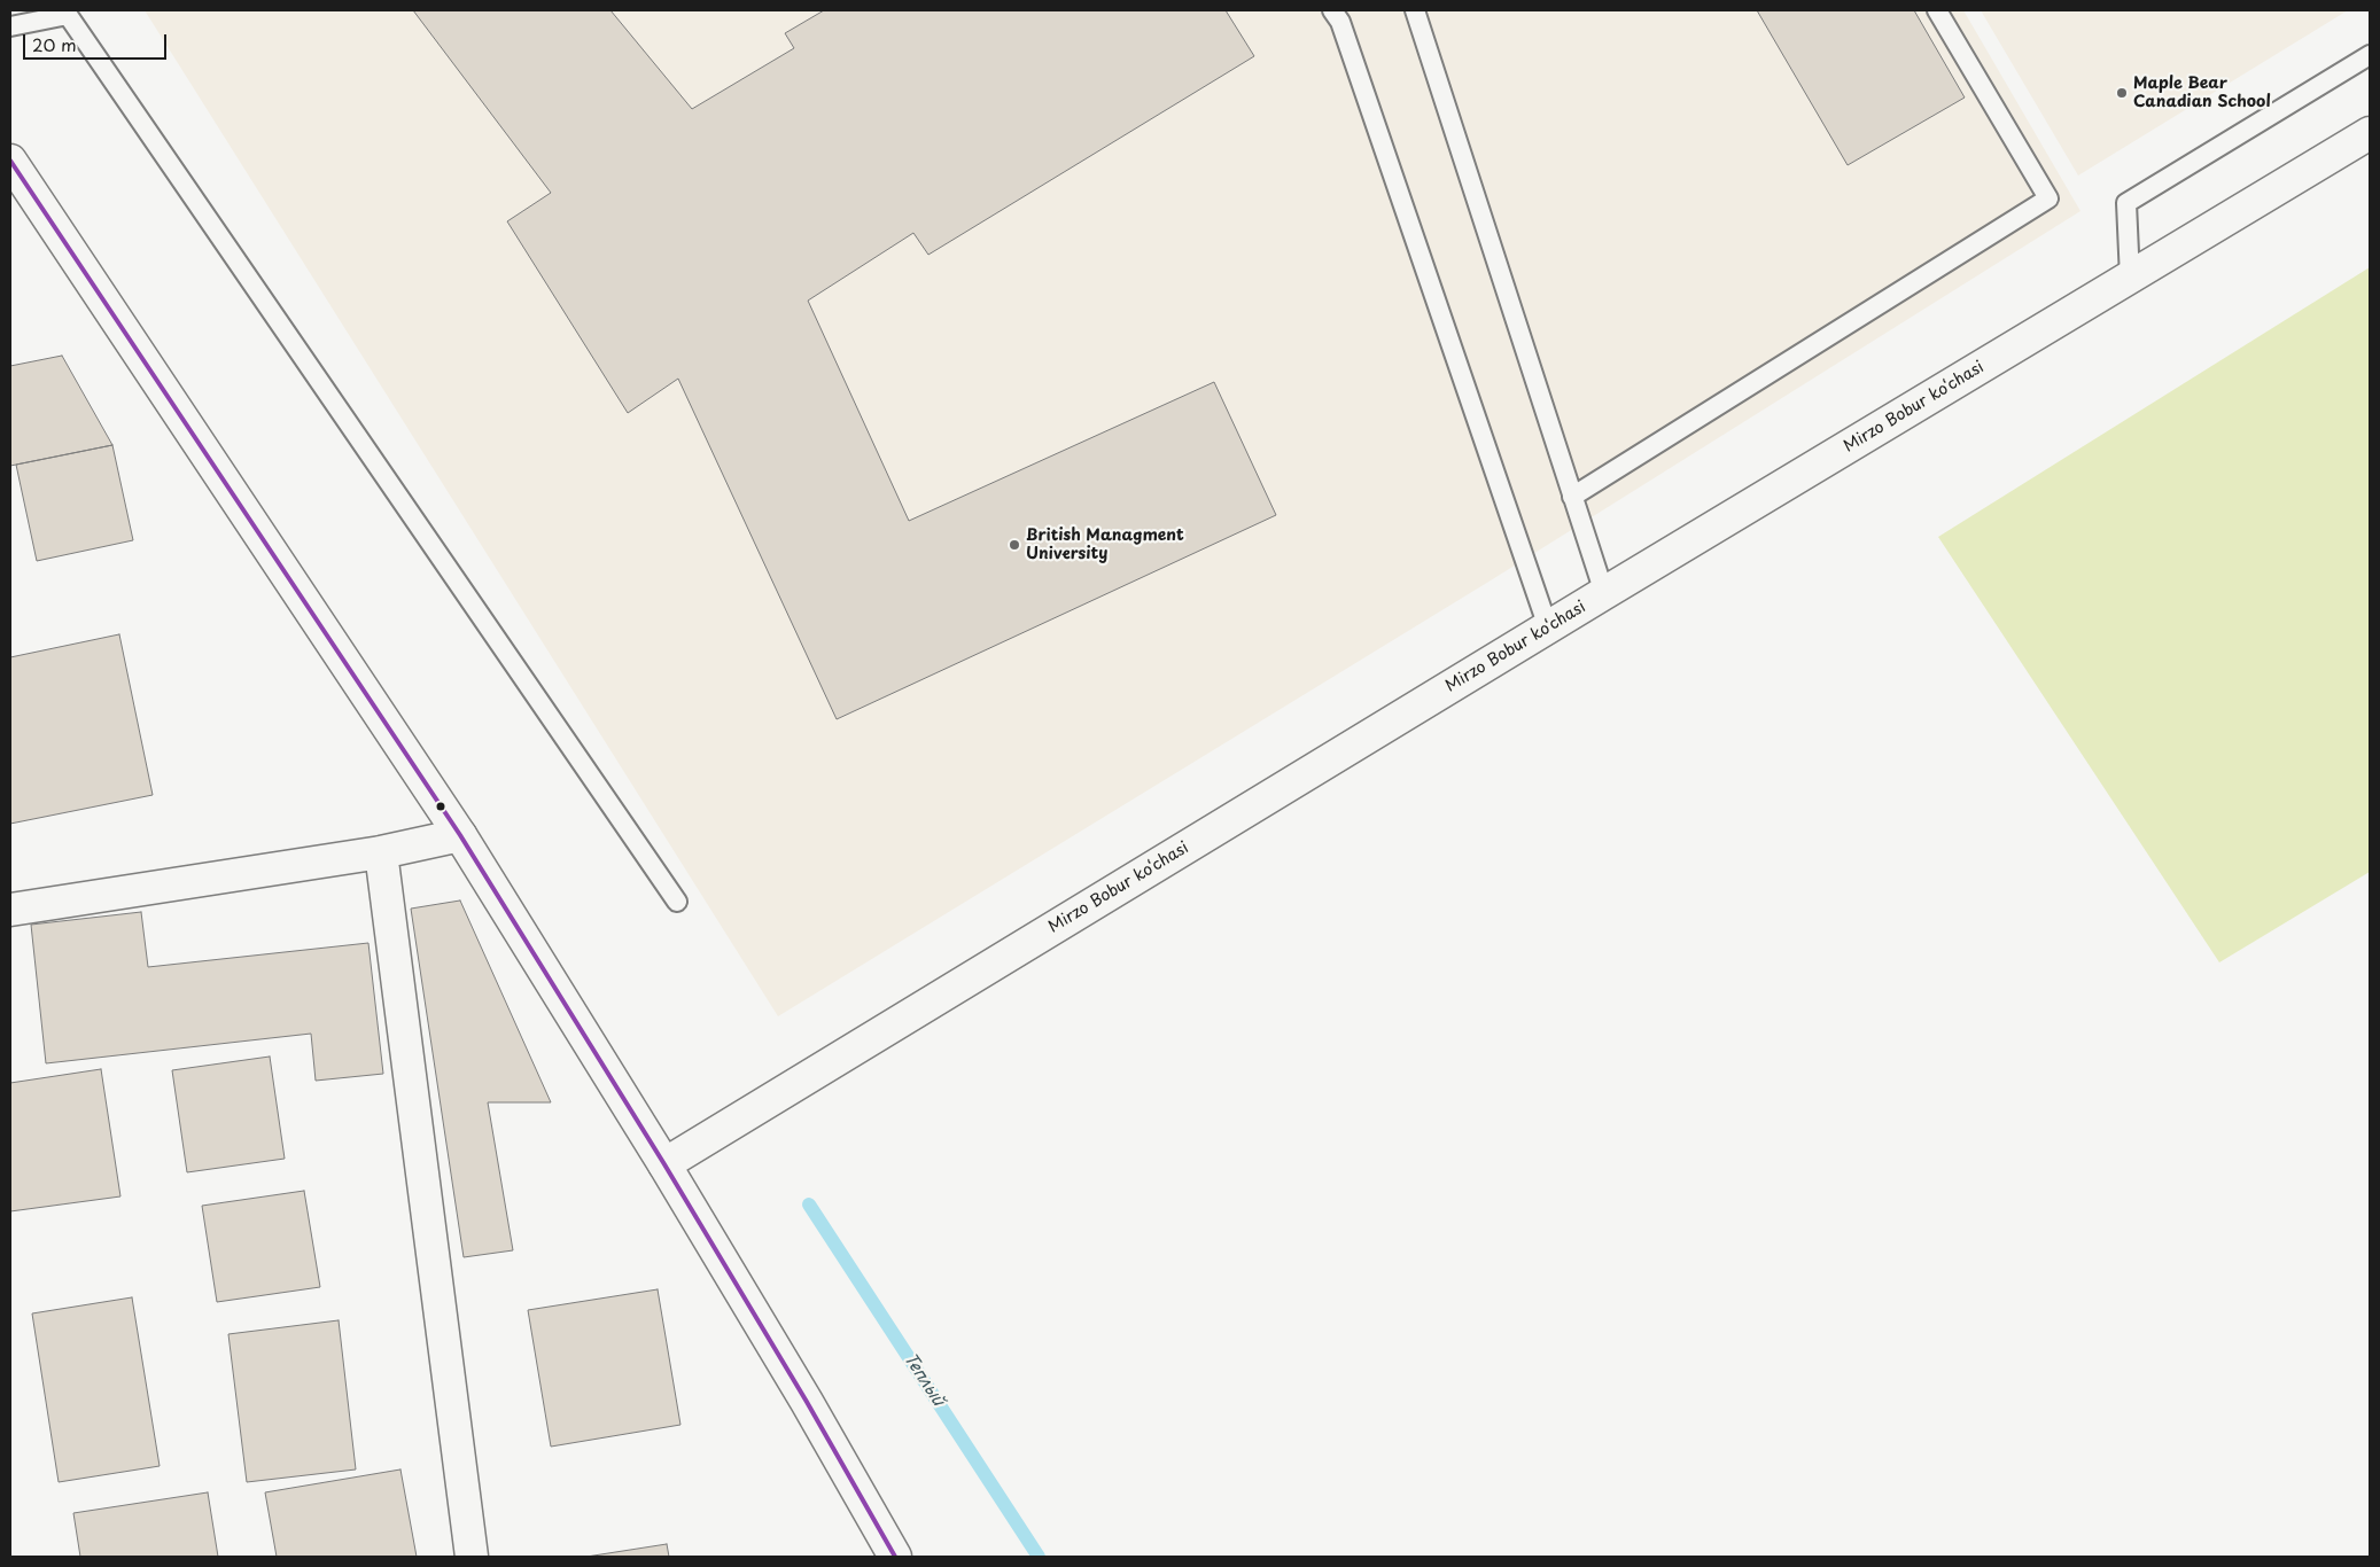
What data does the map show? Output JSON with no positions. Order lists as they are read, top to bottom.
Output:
{
  "streets": {
    "street": ["Mirzo Bobur ko‘chasi"]
  },
  "water": ["Теплый"],
  "places": ["Maple Bear Canadian School", "British Managment University"],
  "scale_bar": "20 m"
}
